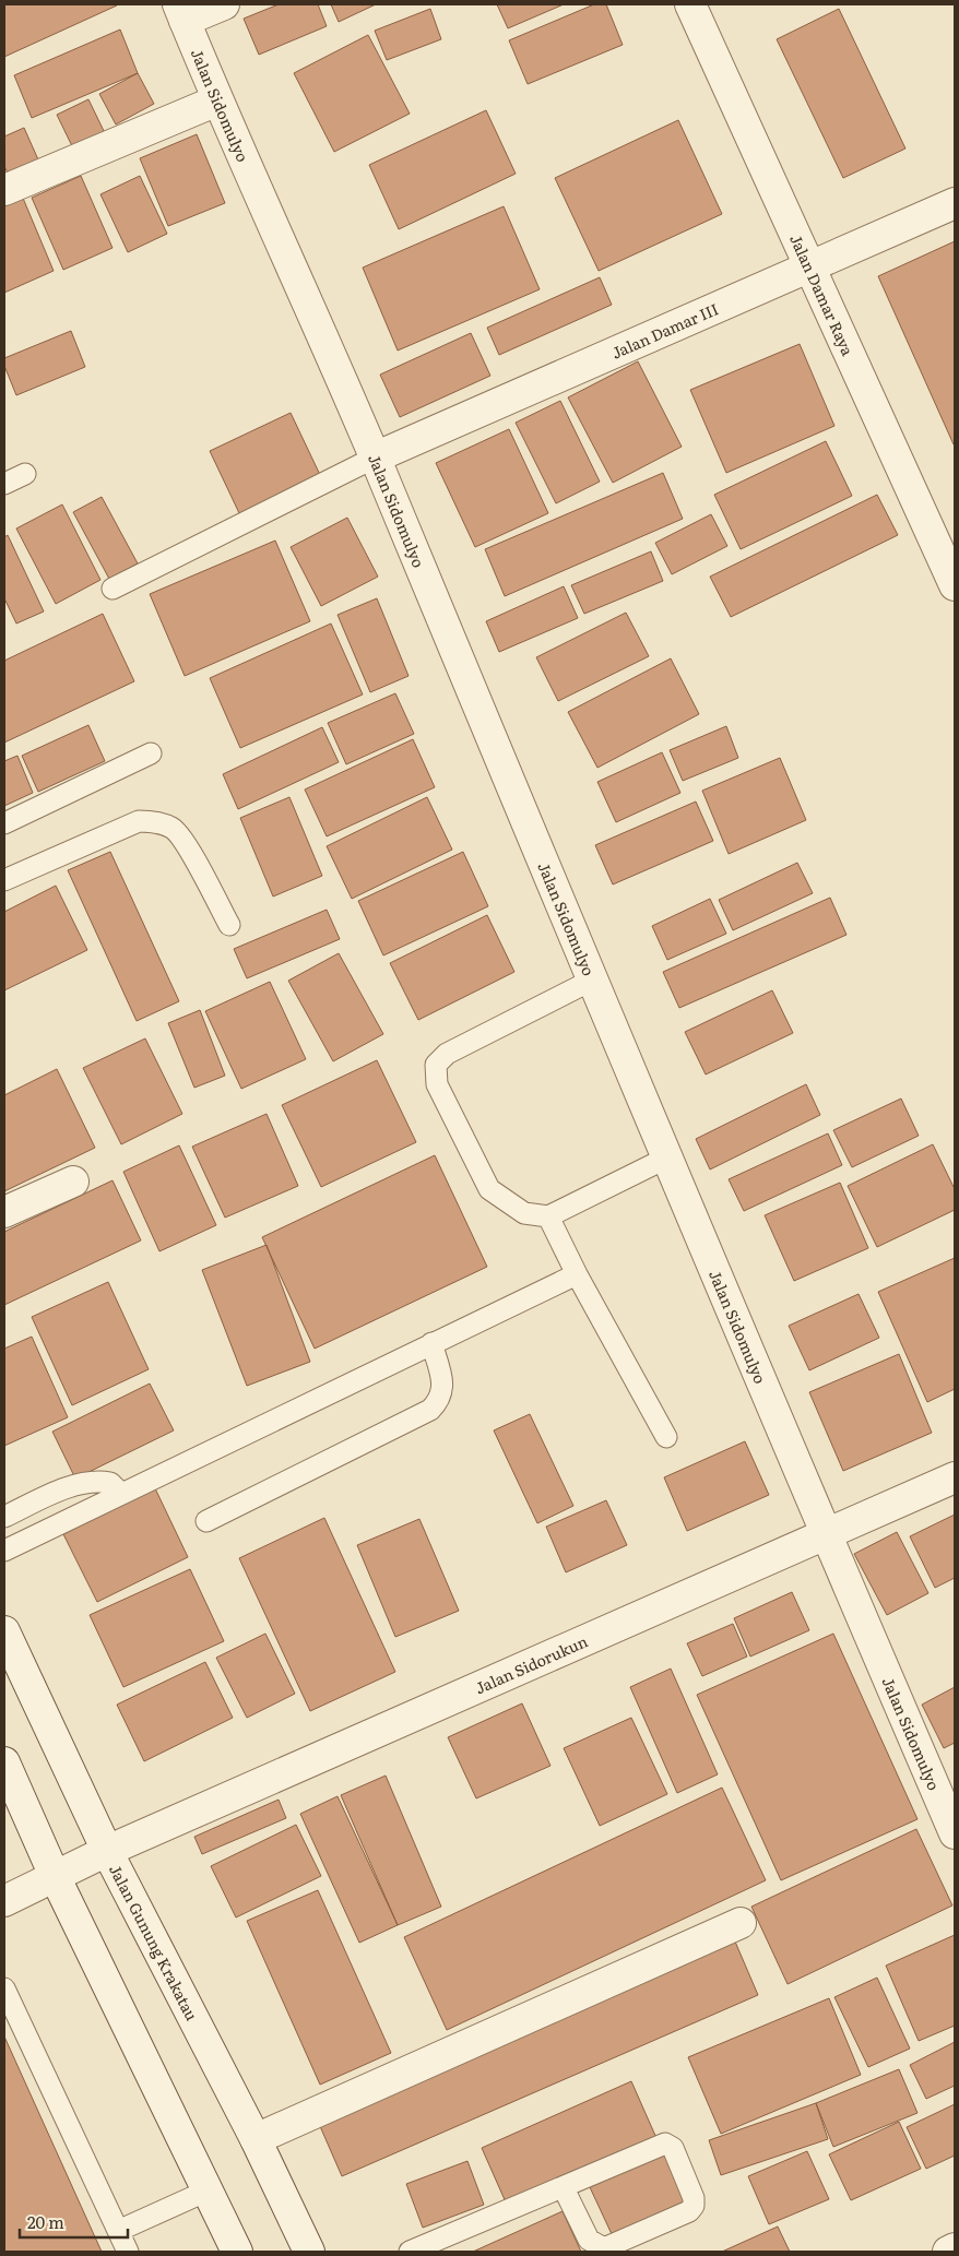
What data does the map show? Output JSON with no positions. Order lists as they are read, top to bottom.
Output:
{
  "streets": {
    "street": [
      "Jalan Sidomulyo",
      "Jalan Damar Raya",
      "Jalan Damar III",
      "Jalan Sidorukun",
      "Jalan Gunung Krakatau"
    ]
  },
  "crossings": [
    ["Jalan Sidomulyo", "Jalan Damar III"],
    ["Jalan Sidomulyo", "Jalan Sidorukun"],
    ["Jalan Damar Raya", "Jalan Damar III"],
    ["Jalan Sidorukun", "Jalan Gunung Krakatau"]
  ],
  "scale_bar": "20 m"
}
